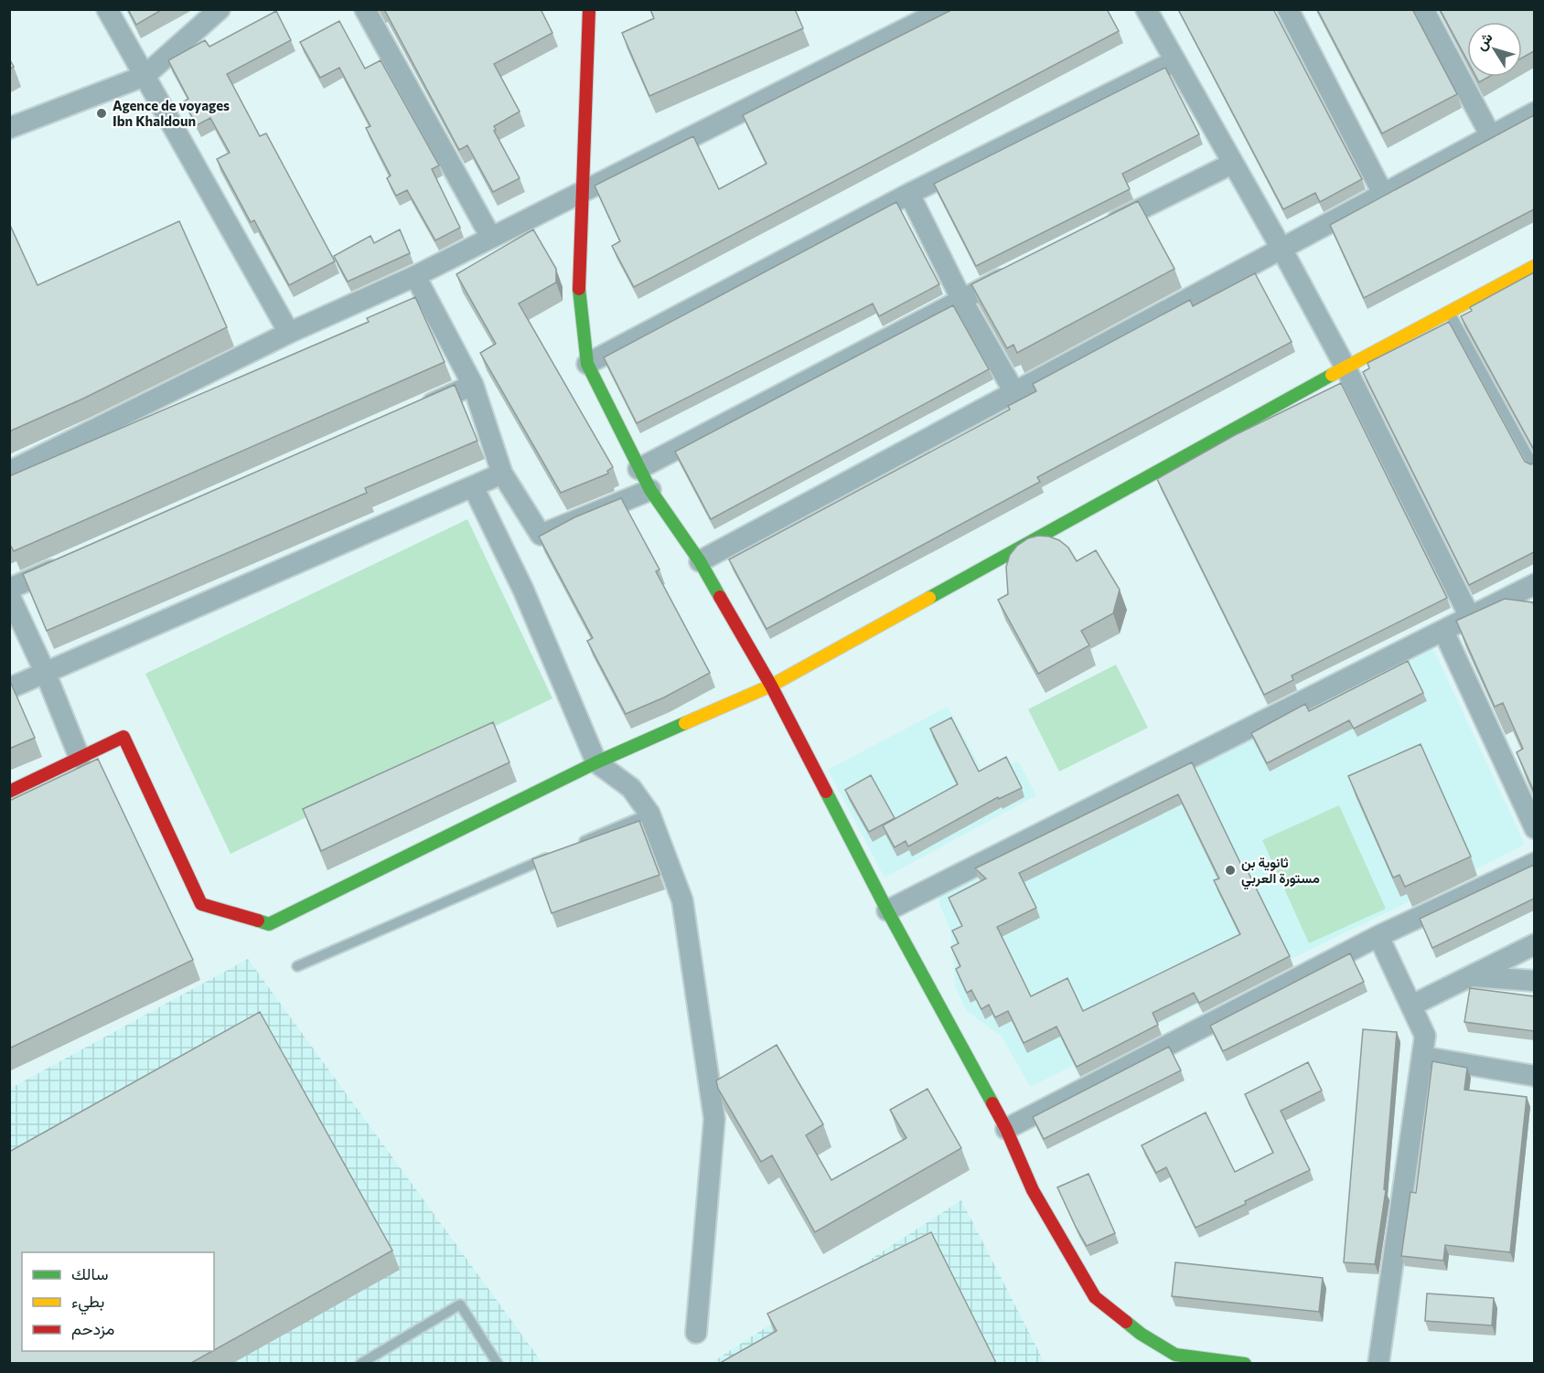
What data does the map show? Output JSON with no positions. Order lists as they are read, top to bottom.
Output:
{
  "places": ["Agence de voyages Ibn Khaldoun", "ثانوية بن مستورة العربي"],
  "legend": ["سالك", "بطيء", "مزدحم"],
  "north": "top left"
}
